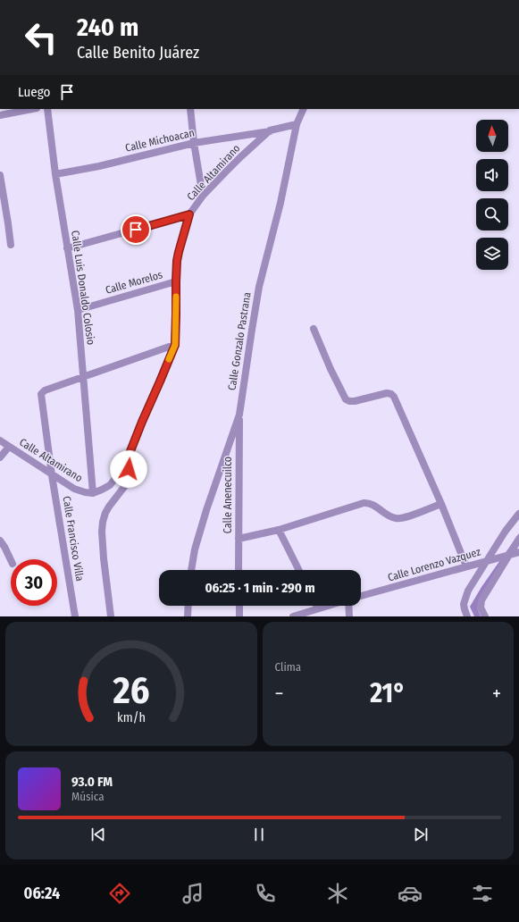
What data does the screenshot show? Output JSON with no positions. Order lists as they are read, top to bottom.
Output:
{
  "streets": {
    "street": [
      "Calle Michoacan",
      "Calle Altamirano",
      "Calle Morelos",
      "Calle Luis Donaldo Colosio",
      "Calle Gonzalo Pastrana",
      "Calle Anenecuilco",
      "Calle Francisco Villa",
      "Calle Lorenzo Vazquez"
    ]
  },
  "crossings": [
    ["Calle Michoacan", "Calle Altamirano"],
    ["Calle Michoacan", "Calle Luis Donaldo Colosio"],
    ["Calle Altamirano", "Calle Morelos"],
    ["Calle Altamirano", "Calle Luis Donaldo Colosio"],
    ["Calle Altamirano", "Calle Gonzalo Pastrana"],
    ["Calle Altamirano", "Calle Francisco Villa"],
    ["Calle Morelos", "Calle Luis Donaldo Colosio"],
    ["Calle Luis Donaldo Colosio", "Calle Francisco Villa"],
    ["Calle Gonzalo Pastrana", "Calle Anenecuilco"]
  ],
  "north": "top",
  "page": {
    "turn": ["240 m", "Calle Benito Juárez"],
    "then": "Luego",
    "limit": "30",
    "trip": "06:25 · 1 min · 290 m",
    "tile": "Clima",
    "heat": ["−", "21°", "+"],
    "song": ["93.0 FM", "Música"],
    "tabs": "06:24",
    "gauge": ["26", "km/h"]
  }
}
